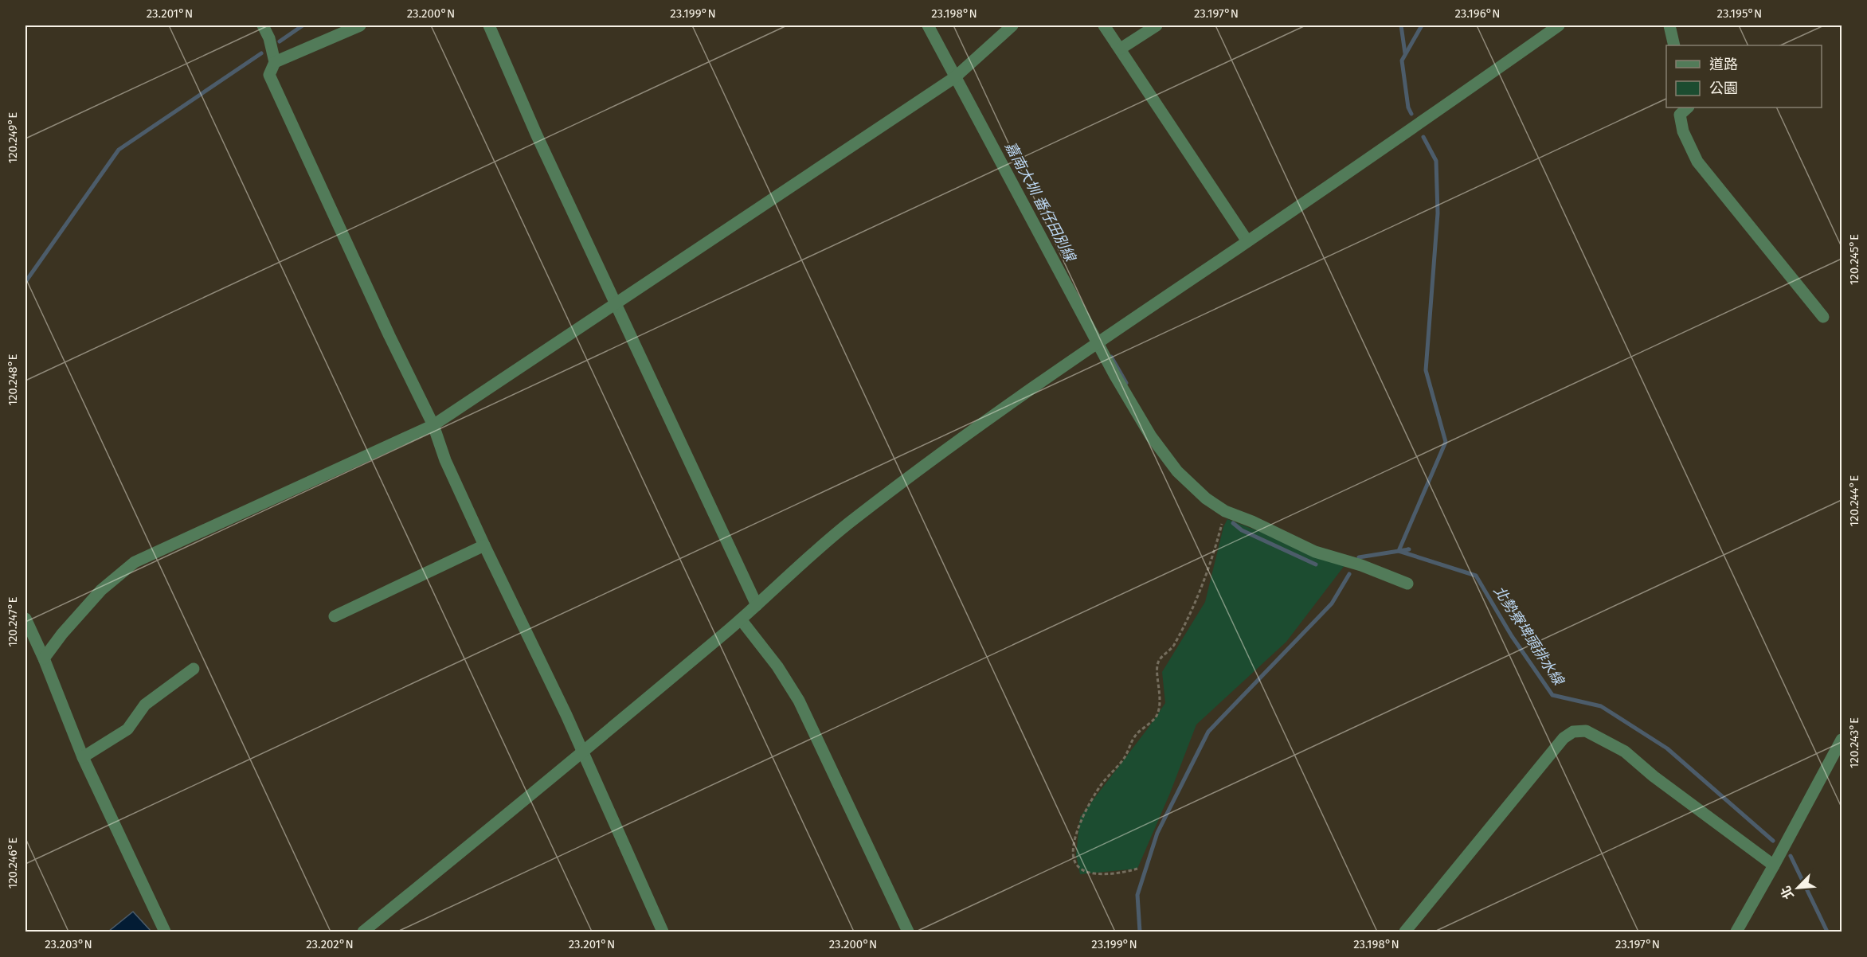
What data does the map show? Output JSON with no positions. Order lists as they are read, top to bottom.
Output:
{
  "water": ["嘉南大圳 番仔田別線", "北勢寮埤頭排水線"],
  "legend": ["道路", "公園"],
  "north": "bottom left",
  "coordinates": [
    "23.201°N",
    "23.200°N",
    "23.199°N",
    "23.198°N",
    "23.197°N",
    "23.196°N",
    "23.195°N",
    "120.249°E",
    "120.245°E",
    "120.248°E",
    "120.244°E",
    "120.247°E",
    "120.243°E",
    "120.246°E",
    "23.203°N",
    "23.202°N"
  ]
}
